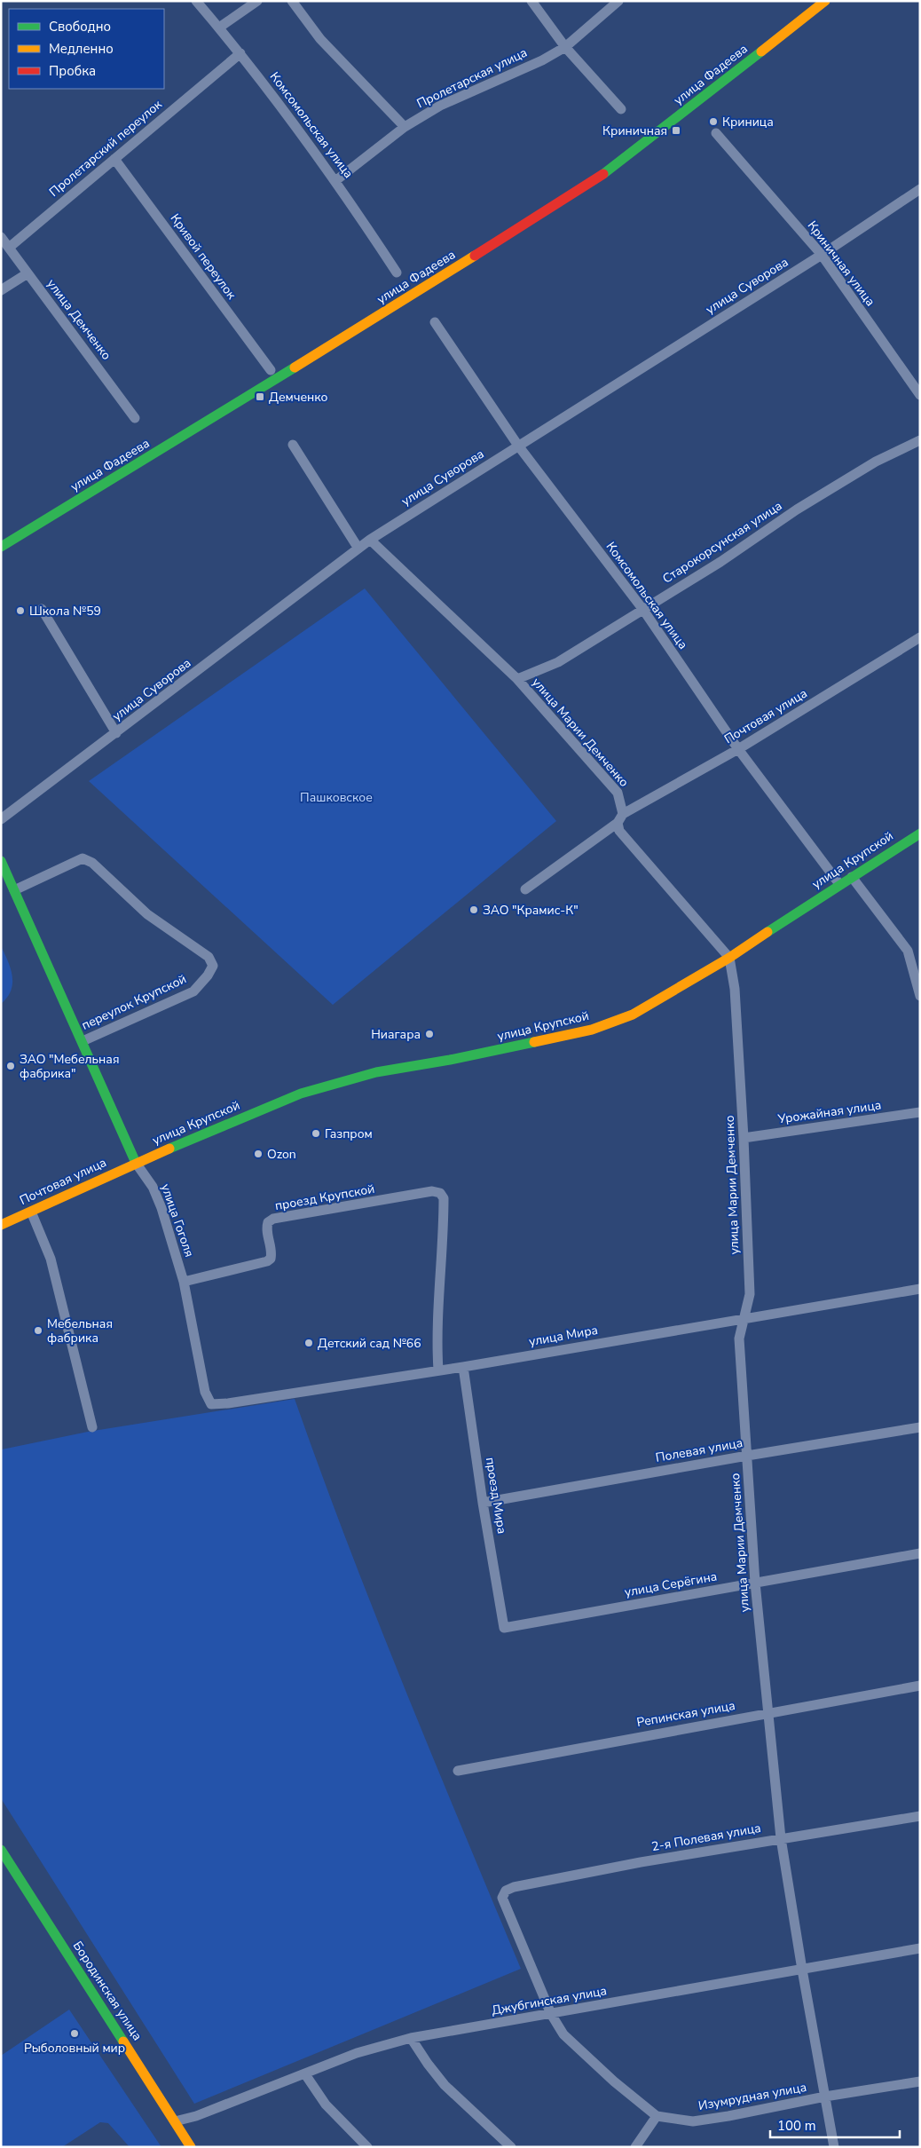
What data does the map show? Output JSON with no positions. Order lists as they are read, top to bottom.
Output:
{
  "streets": {
    "street": [
      "улица Фадеева",
      "Пролетарская улица",
      "Комсомольская улица",
      "Пролетарский переулок",
      "Кривой переулок",
      "Криничная улица",
      "улица Суворова",
      "улица Демченко",
      "Старокорсунская улица",
      "Почтовая улица",
      "улица Марии Демченко",
      "улица Крупской",
      "переулок Крупской",
      "Урожайная улица",
      "проезд Крупской",
      "улица Гоголя",
      "улица Мира",
      "Полевая улица",
      "проезд Мира",
      "улица Серёгина",
      "Репинская улица",
      "2-я Полевая улица",
      "Бородинская улица",
      "Джубгинская улица",
      "Изумрудная улица"
    ]
  },
  "crossings": [
    ["Пролетарская улица", "Комсомольская улица"],
    ["Комсомольская улица", "Пролетарский переулок"],
    ["Комсомольская улица", "улица Суворова"],
    ["Комсомольская улица", "Старокорсунская улица"],
    ["Комсомольская улица", "Почтовая улица"],
    ["Комсомольская улица", "улица Крупской"],
    ["Пролетарский переулок", "Кривой переулок"],
    ["Пролетарский переулок", "улица Демченко"],
    ["Криничная улица", "улица Суворова"],
    ["улица Суворова", "улица Марии Демченко"],
    ["Старокорсунская улица", "улица Марии Демченко"],
    ["Почтовая улица", "улица Марии Демченко"],
    ["Почтовая улица", "улица Крупской"],
    ["Почтовая улица", "улица Гоголя"],
    ["улица Марии Демченко", "улица Крупской"],
    ["улица Марии Демченко", "Урожайная улица"],
    ["улица Марии Демченко", "улица Мира"],
    ["улица Марии Демченко", "Полевая улица"],
    ["улица Марии Демченко", "улица Серёгина"],
    ["улица Марии Демченко", "Репинская улица"],
    ["улица Марии Демченко", "2-я Полевая улица"],
    ["улица Марии Демченко", "Джубгинская улица"],
    ["улица Марии Демченко", "Изумрудная улица"],
    ["улица Крупской", "улица Гоголя"],
    ["переулок Крупской", "улица Гоголя"],
    ["проезд Крупской", "улица Гоголя"],
    ["проезд Крупской", "улица Мира"],
    ["улица Гоголя", "улица Мира"],
    ["улица Мира", "проезд Мира"],
    ["Полевая улица", "проезд Мира"],
    ["проезд Мира", "улица Серёгина"],
    ["2-я Полевая улица", "Джубгинская улица"],
    ["Бородинская улица", "Джубгинская улица"]
  ],
  "parks": ["Пашковское"],
  "places": {
    "other": [
      "Криница",
      "Школа №59",
      "ЗАО \"Крамис-К\"",
      "Ниагара",
      "ЗАО \"Мебельная фабрика\"",
      "Газпром",
      "Ozon",
      "Мебельная фабрика",
      "Детский сад №66",
      "Рыболовный мир"
    ],
    "transit": ["Криничная", "Демченко"]
  },
  "legend": ["Свободно", "Медленно", "Пробка"],
  "scale_bar": "100 m"
}
